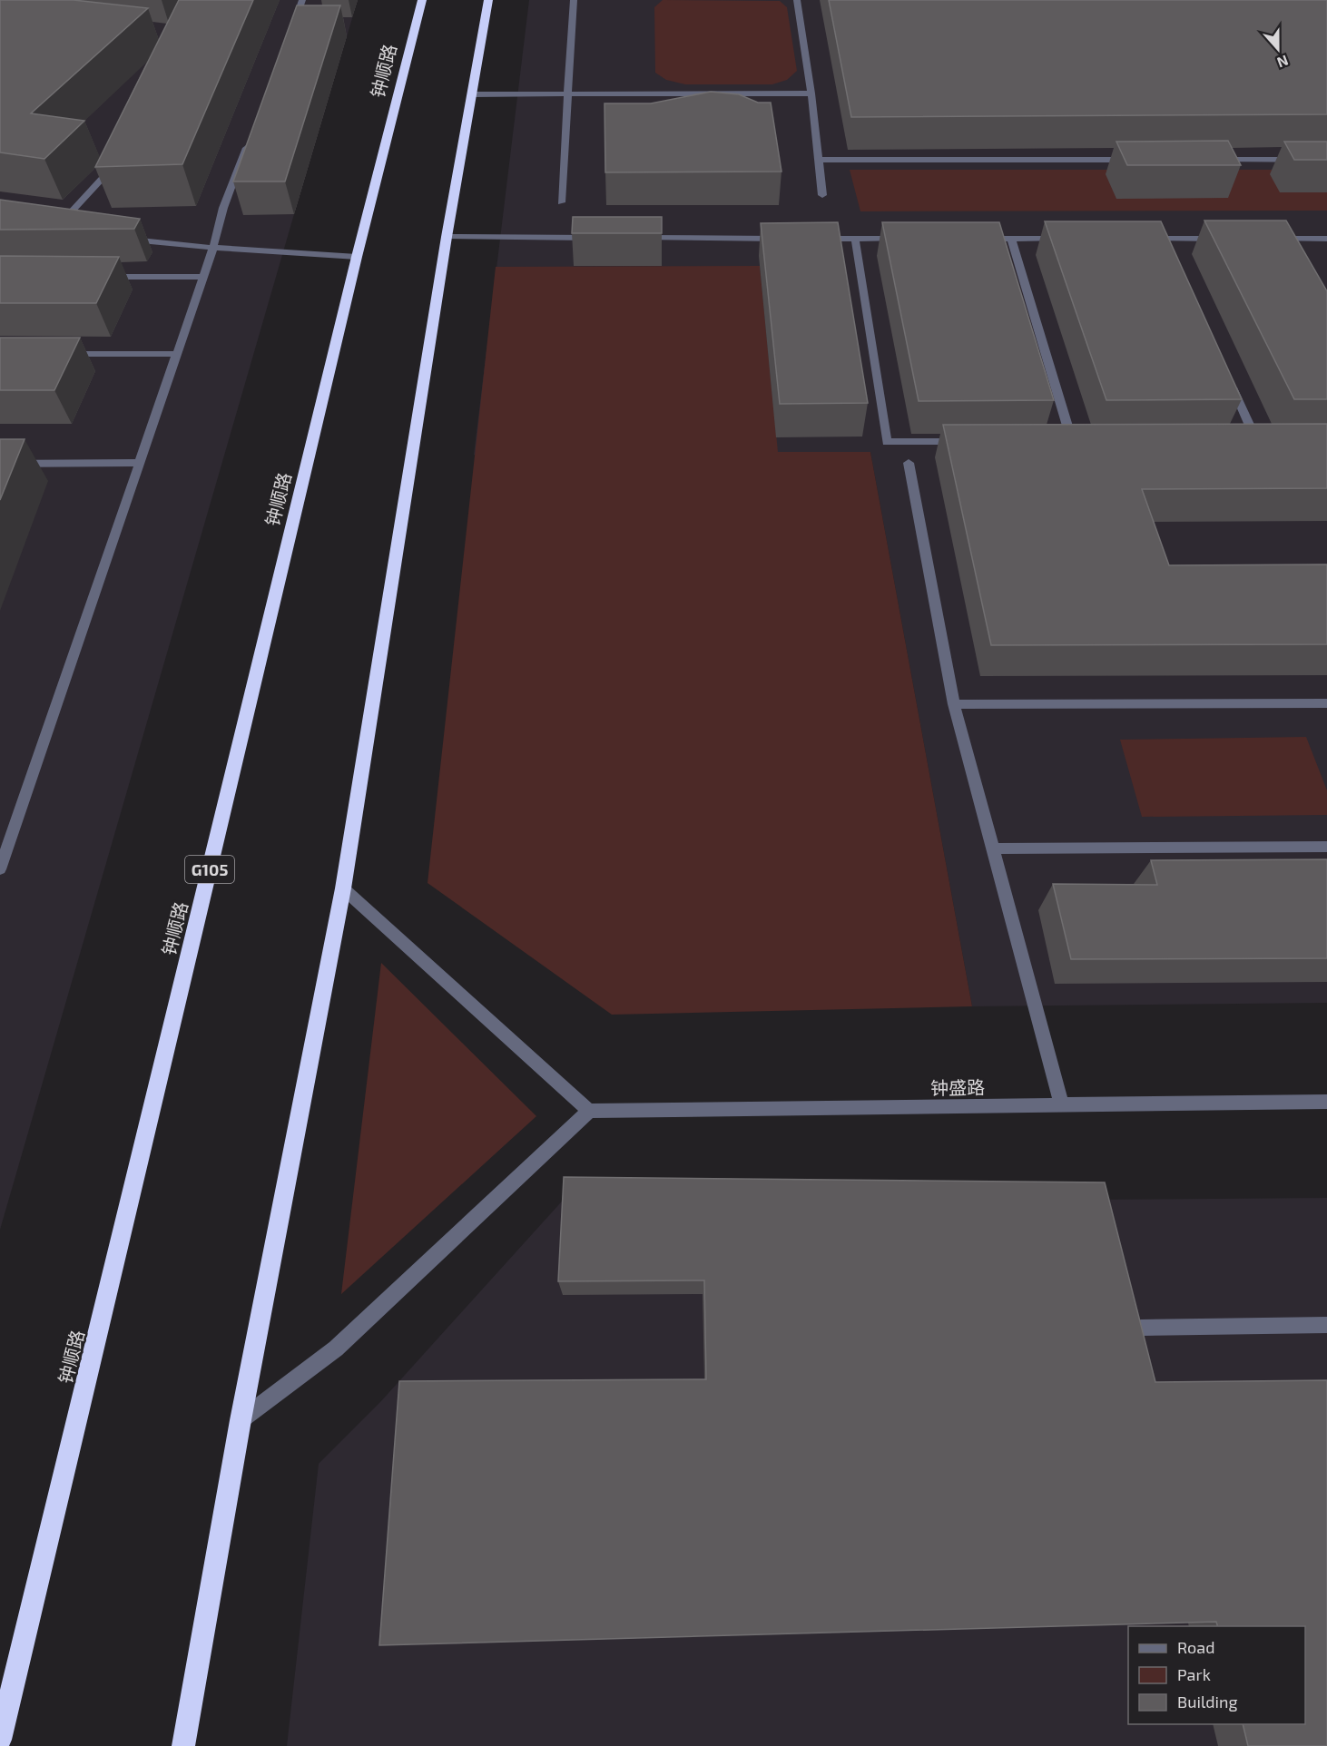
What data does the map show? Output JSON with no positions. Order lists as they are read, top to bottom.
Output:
{
  "streets": {
    "highway": ["钟顺路", "G105"],
    "street": ["钟盛路"]
  },
  "legend": ["Road", "Park", "Building"],
  "north": "bottom"
}
